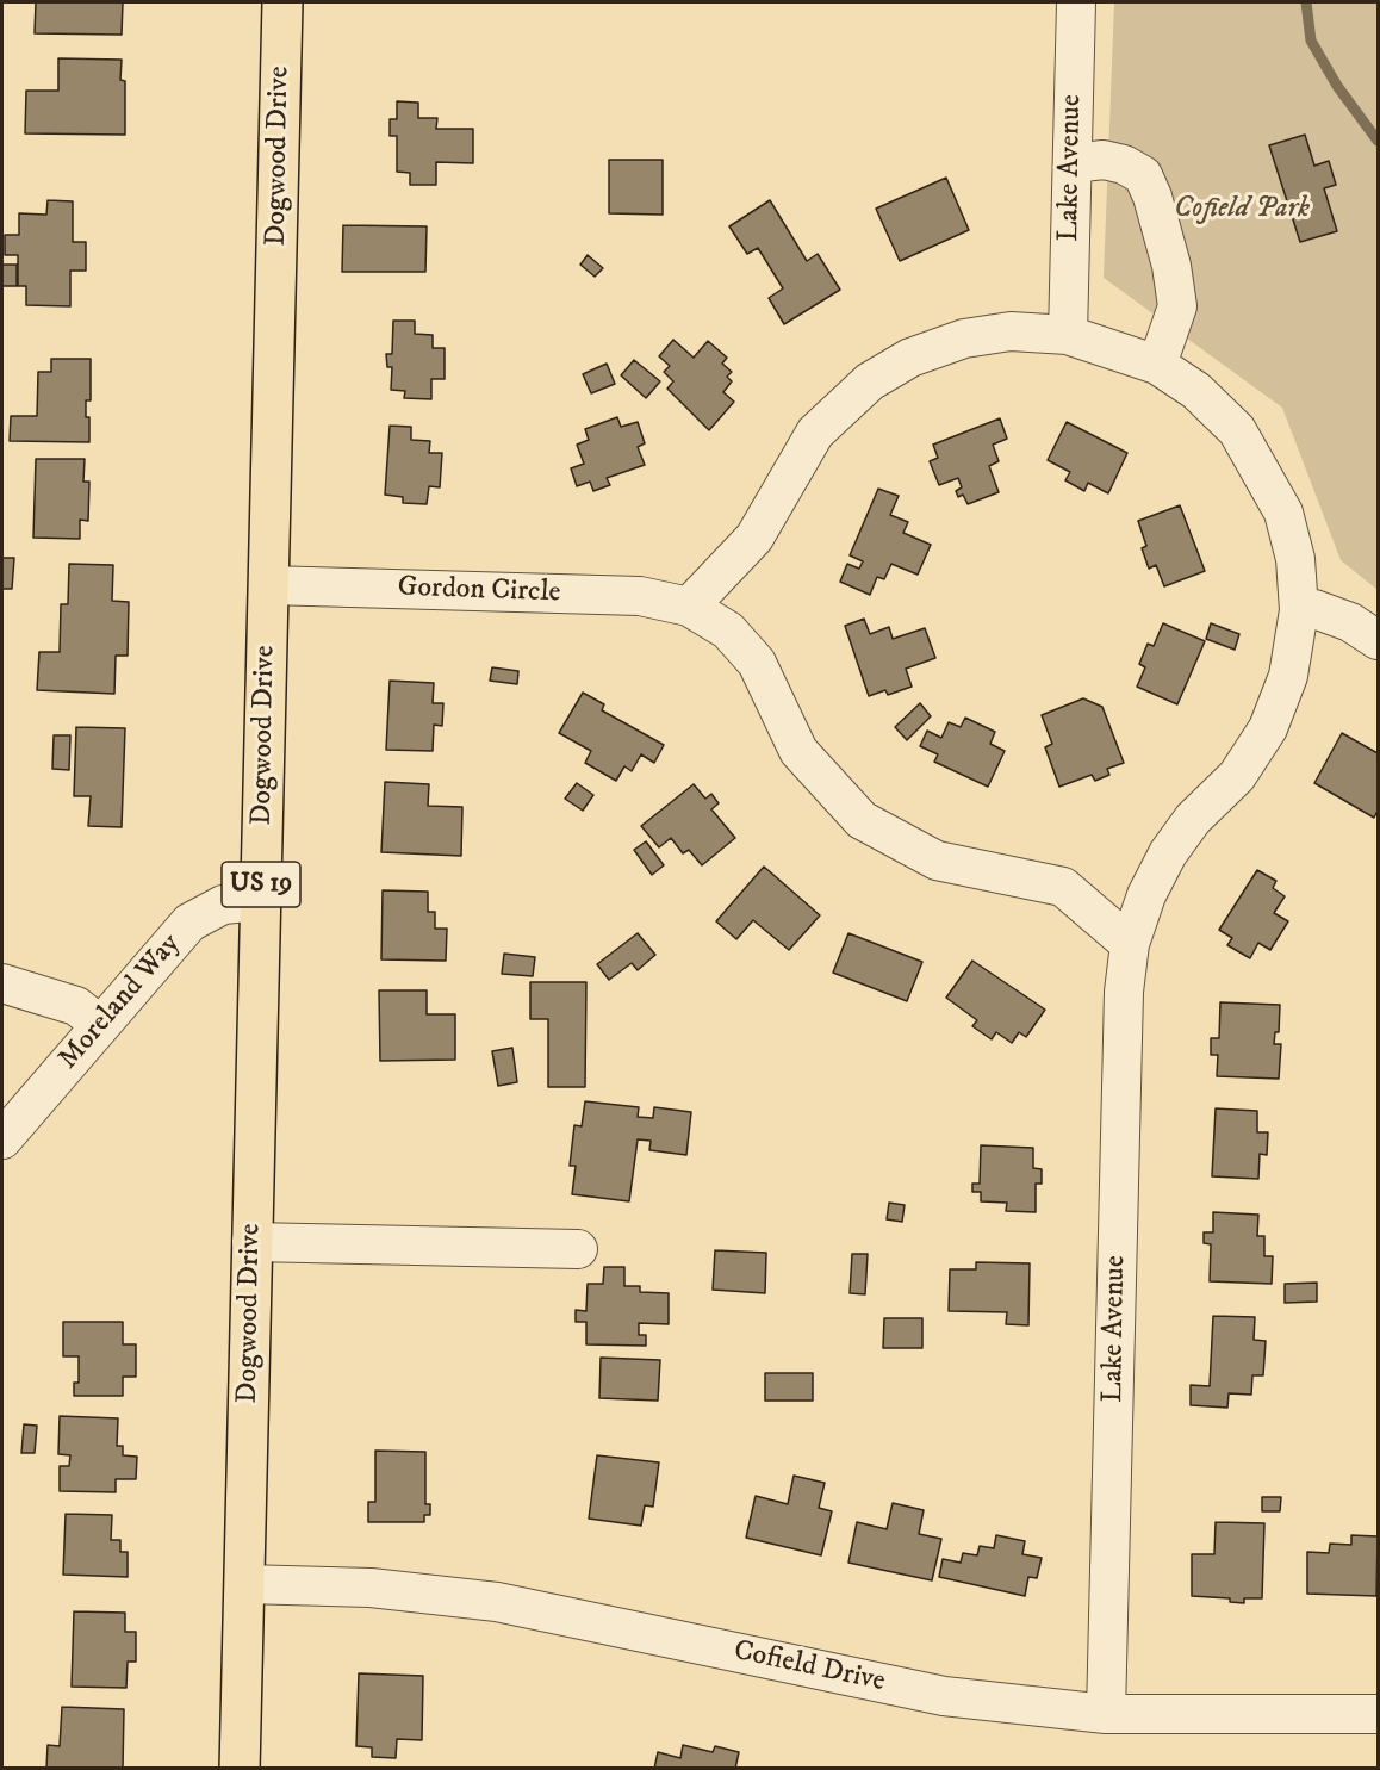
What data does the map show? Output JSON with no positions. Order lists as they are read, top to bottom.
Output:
{
  "streets": {
    "main road": ["Dogwood Drive", "US 19"],
    "street": [
      "Lake Avenue",
      "Gordon Circle",
      "Moreland Way",
      "Cofield Drive"
    ]
  },
  "crossings": [
    ["Dogwood Drive", "Gordon Circle"],
    ["Dogwood Drive", "Moreland Way"],
    ["Dogwood Drive", "Cofield Drive"],
    ["Lake Avenue", "Gordon Circle"],
    ["Lake Avenue", "Cofield Drive"]
  ],
  "parks": ["Cofield Park"]
}
